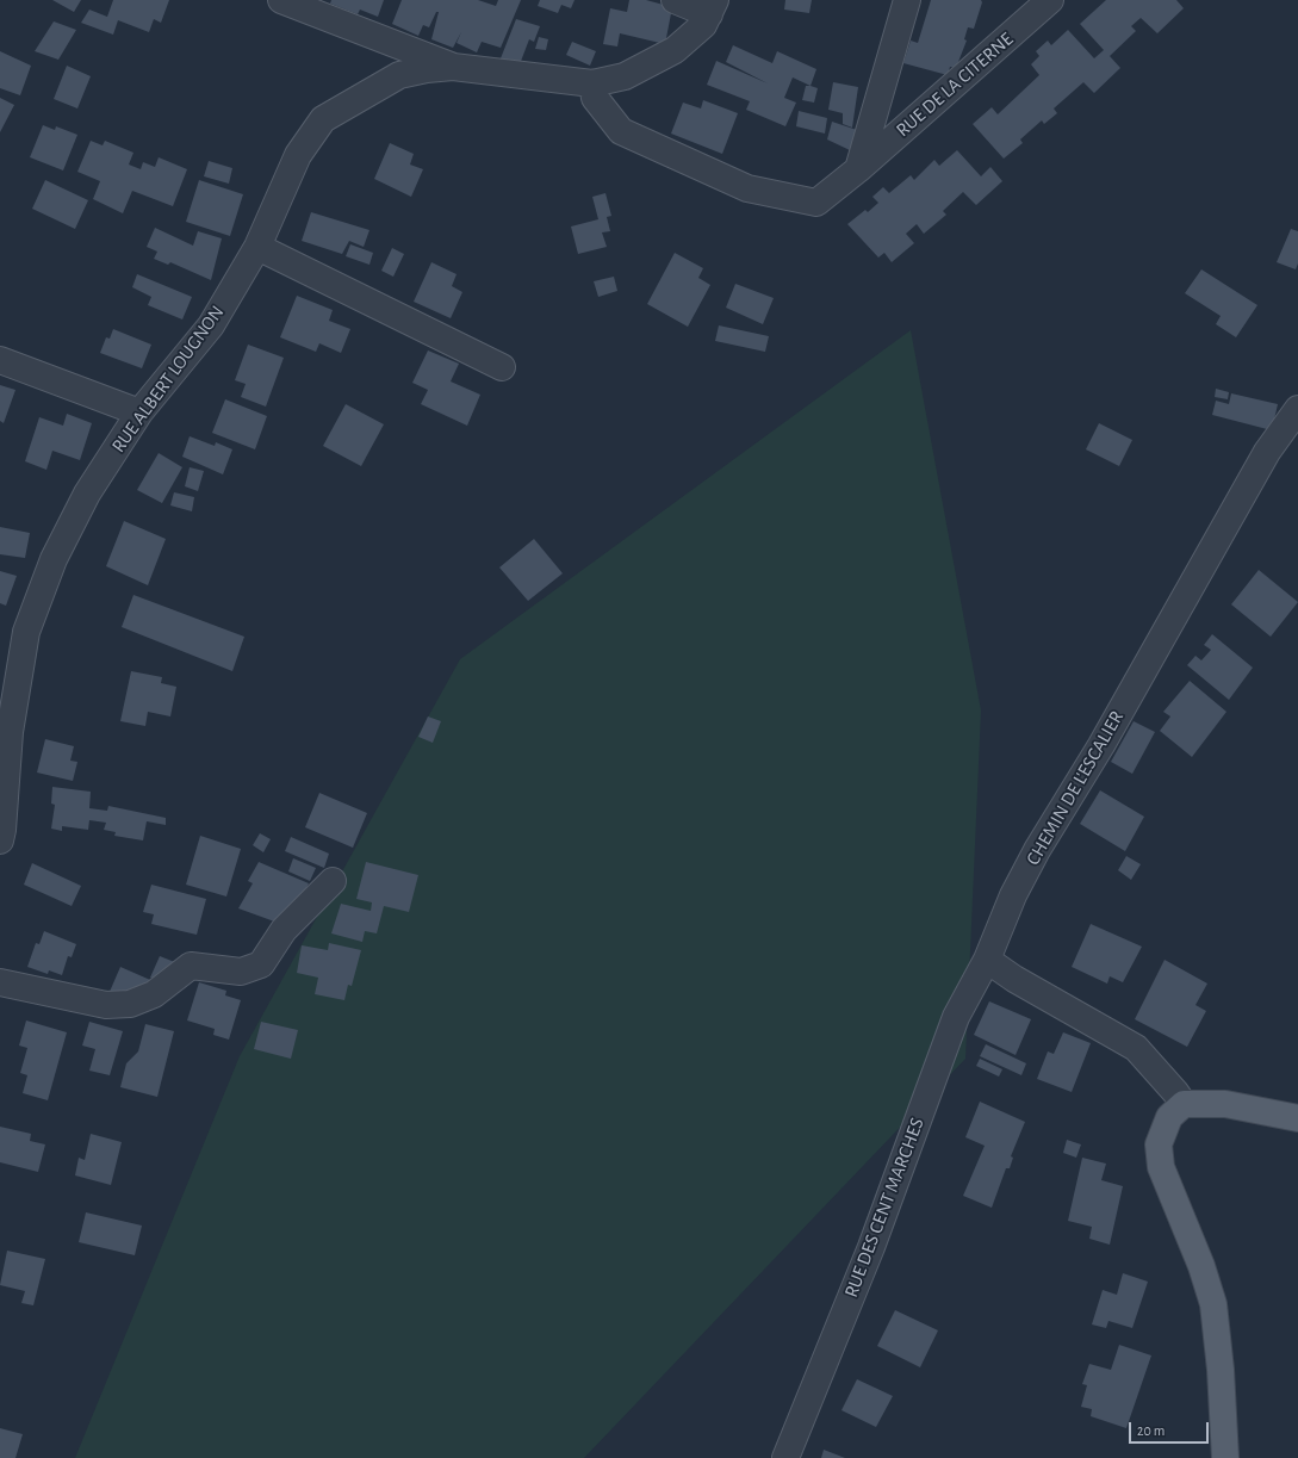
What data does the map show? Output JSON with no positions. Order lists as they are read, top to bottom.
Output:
{
  "streets": {
    "street": [
      "RUE DE LA CITERNE",
      "RUE ALBERT LOUGNON",
      "CHEMIN DE L'ESCALIER",
      "RUE DES CENT MARCHES"
    ]
  },
  "crossings": [
    ["RUE DE LA CITERNE", "RUE ALBERT LOUGNON"],
    ["CHEMIN DE L'ESCALIER", "RUE DES CENT MARCHES"]
  ],
  "scale_bar": "20 m"
}
